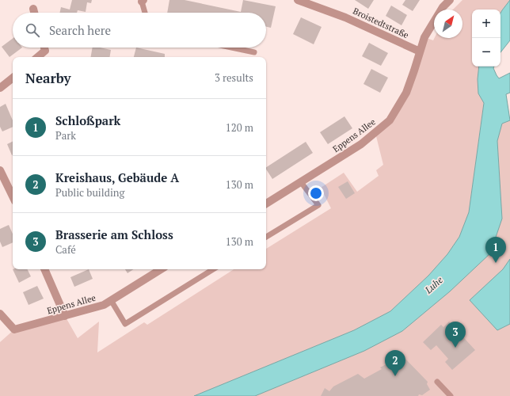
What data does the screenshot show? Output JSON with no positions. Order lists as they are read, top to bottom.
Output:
{
  "streets": {
    "street": ["Broistedtstraße", "Eppens Allee"]
  },
  "crossings": [
    ["Broistedtstraße", "Eppens Allee"]
  ],
  "water": ["Luhe"],
  "north": "top right",
  "page": {
    "map_buttons": ["+", "−"],
    "search": "Search here",
    "heading": ["Nearby", "3 results"],
    "list": [
      {
        "mark": "1",
        "name": "Schloßpark",
        "note": "Park",
        "value": "120 m"
      },
      {
        "mark": "2",
        "name": "Kreishaus, Gebäude A",
        "note": "Public building",
        "value": "130 m"
      },
      {
        "mark": "3",
        "name": "Brasserie am Schloss",
        "note": "Café",
        "value": "130 m"
      }
    ],
    "pins": ["1", "3", "2"]
  }
}
